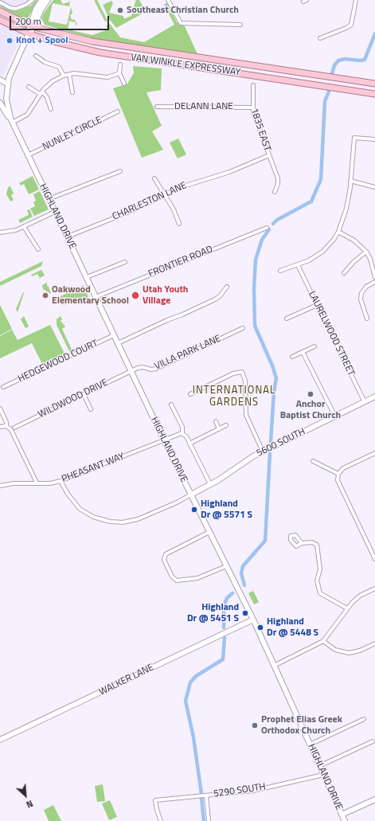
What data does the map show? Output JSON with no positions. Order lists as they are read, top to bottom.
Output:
{
  "streets": {
    "main road": [
      "VAN WINKLE EXPRESSWAY",
      "HIGHLAND DRIVE",
      "5600 SOUTH",
      "WALKER LANE"
    ],
    "street": [
      "DELANN LANE",
      "1835 EAST",
      "NUNLEY CIRCLE",
      "CHARLESTON LANE",
      "FRONTIER ROAD",
      "LAURELWOOD STREET",
      "VILLA PARK LANE",
      "HEDGEWOOD COURT",
      "WILDWOOD DRIVE",
      "PHEASANT WAY",
      "5290 SOUTH"
    ]
  },
  "crossings": [
    ["VAN WINKLE EXPRESSWAY", "HIGHLAND DRIVE"],
    ["DELANN LANE", "1835 EAST"],
    ["1835 EAST", "CHARLESTON LANE"],
    ["NUNLEY CIRCLE", "HIGHLAND DRIVE"],
    ["CHARLESTON LANE", "HIGHLAND DRIVE"],
    ["HIGHLAND DRIVE", "FRONTIER ROAD"],
    ["HIGHLAND DRIVE", "VILLA PARK LANE"],
    ["HIGHLAND DRIVE", "HEDGEWOOD COURT"],
    ["HIGHLAND DRIVE", "WILDWOOD DRIVE"],
    ["HIGHLAND DRIVE", "5600 SOUTH"],
    ["HIGHLAND DRIVE", "PHEASANT WAY"],
    ["HIGHLAND DRIVE", "WALKER LANE"],
    ["HIGHLAND DRIVE", "5290 SOUTH"],
    ["LAURELWOOD STREET", "5600 SOUTH"],
    ["VILLA PARK LANE", "WILDWOOD DRIVE"]
  ],
  "districts": ["INTERNATIONAL GARDENS"],
  "places": [
    "Southeast Christian Church",
    "Knot + Spool",
    "Oakwood Elementary School",
    "Utah Youth Village",
    "Anchor Baptist Church",
    "Highland Dr @ 5571 S",
    "Highland Dr @ 5451 S",
    "Highland Dr @ 5448 S",
    "Prophet Elias Greek Orthodox Church"
  ],
  "scale_bar": "200 m",
  "north": "bottom right"
}
